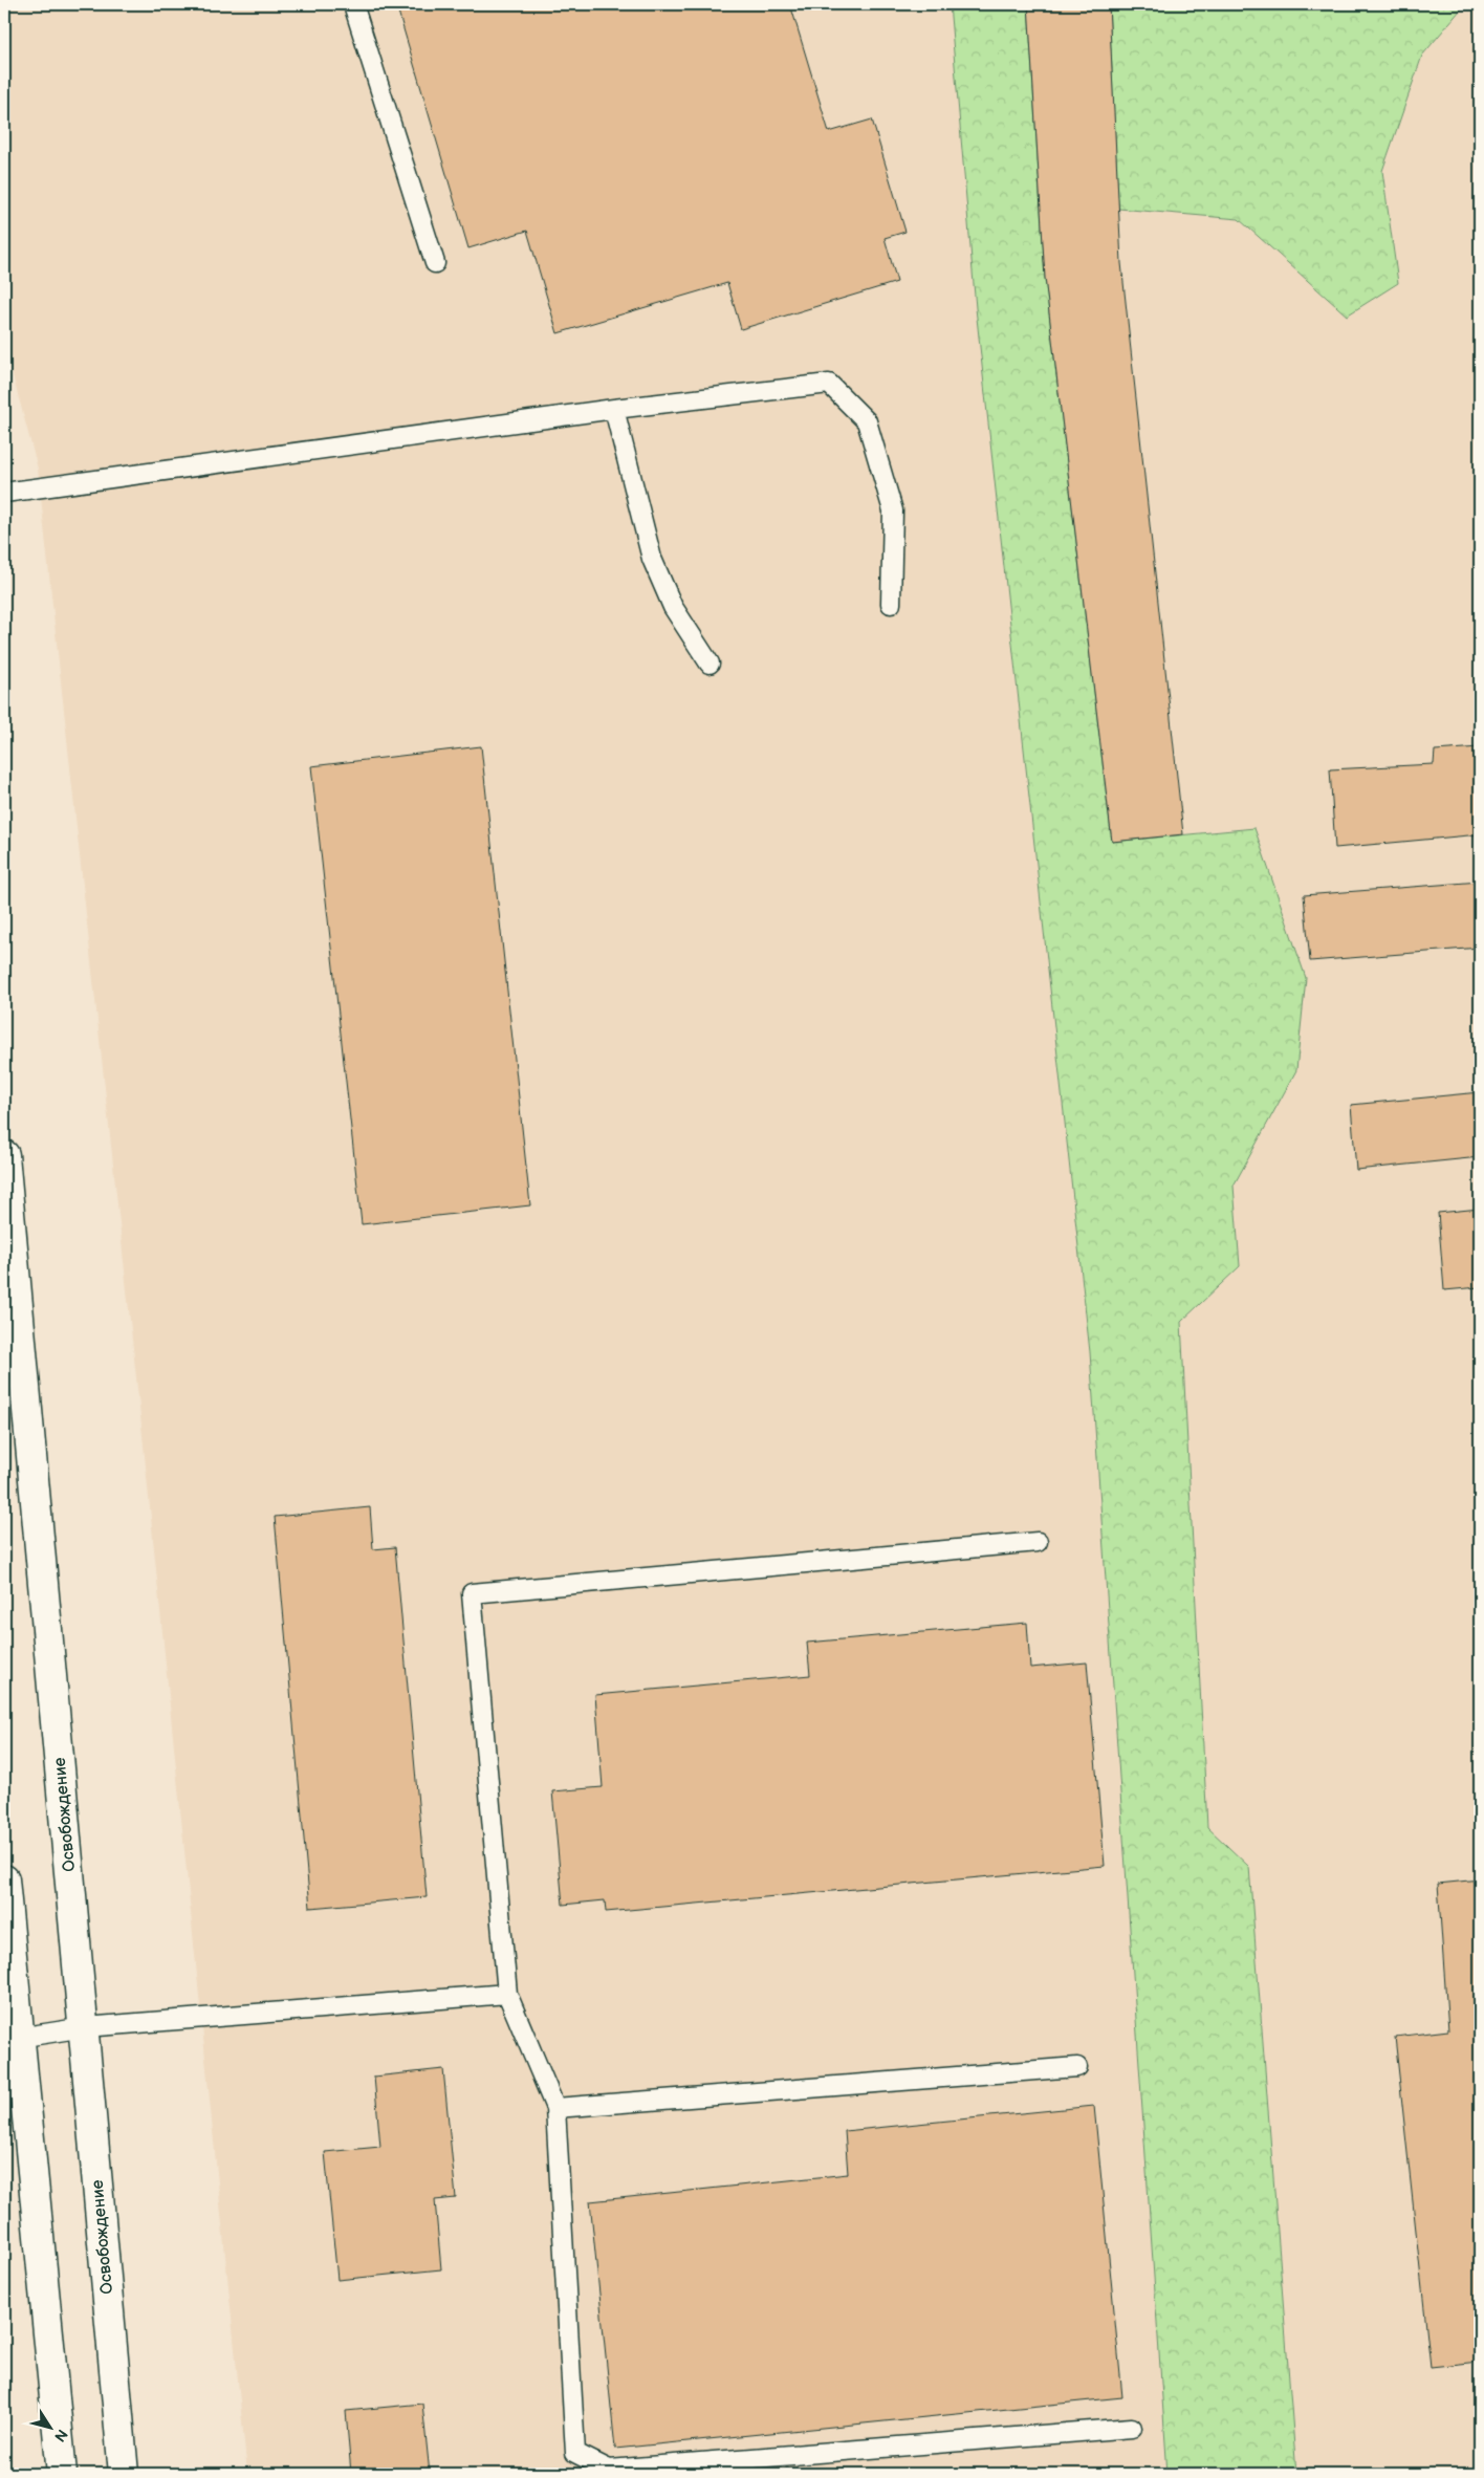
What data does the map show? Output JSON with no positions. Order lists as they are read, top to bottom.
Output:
{
  "streets": {
    "street": ["Освобождение"]
  },
  "north": "bottom right"
}
